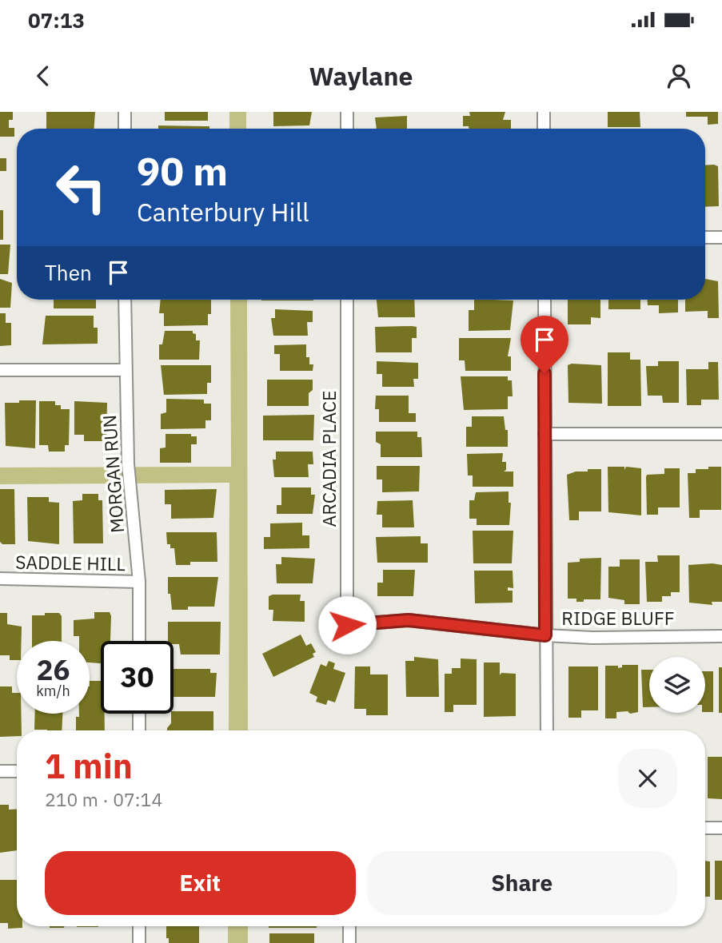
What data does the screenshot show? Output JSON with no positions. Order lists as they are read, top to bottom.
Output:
{
  "streets": {
    "street": [
      "ARCADIA PLACE",
      "MORGAN RUN",
      "SADDLE HILL",
      "RIDGE BLUFF"
    ]
  },
  "crossings": [
    ["ARCADIA PLACE", "RIDGE BLUFF"],
    ["MORGAN RUN", "SADDLE HILL"]
  ],
  "page": {
    "status": "07:13",
    "header": "Waylane",
    "turn": ["90 m", "Canterbury Hill"],
    "then": "Then",
    "speed": "26 km/h",
    "limit": "30",
    "heading": ["1 min", "210 m · 07:14"],
    "buttons": ["Exit", "Share"]
  }
}
